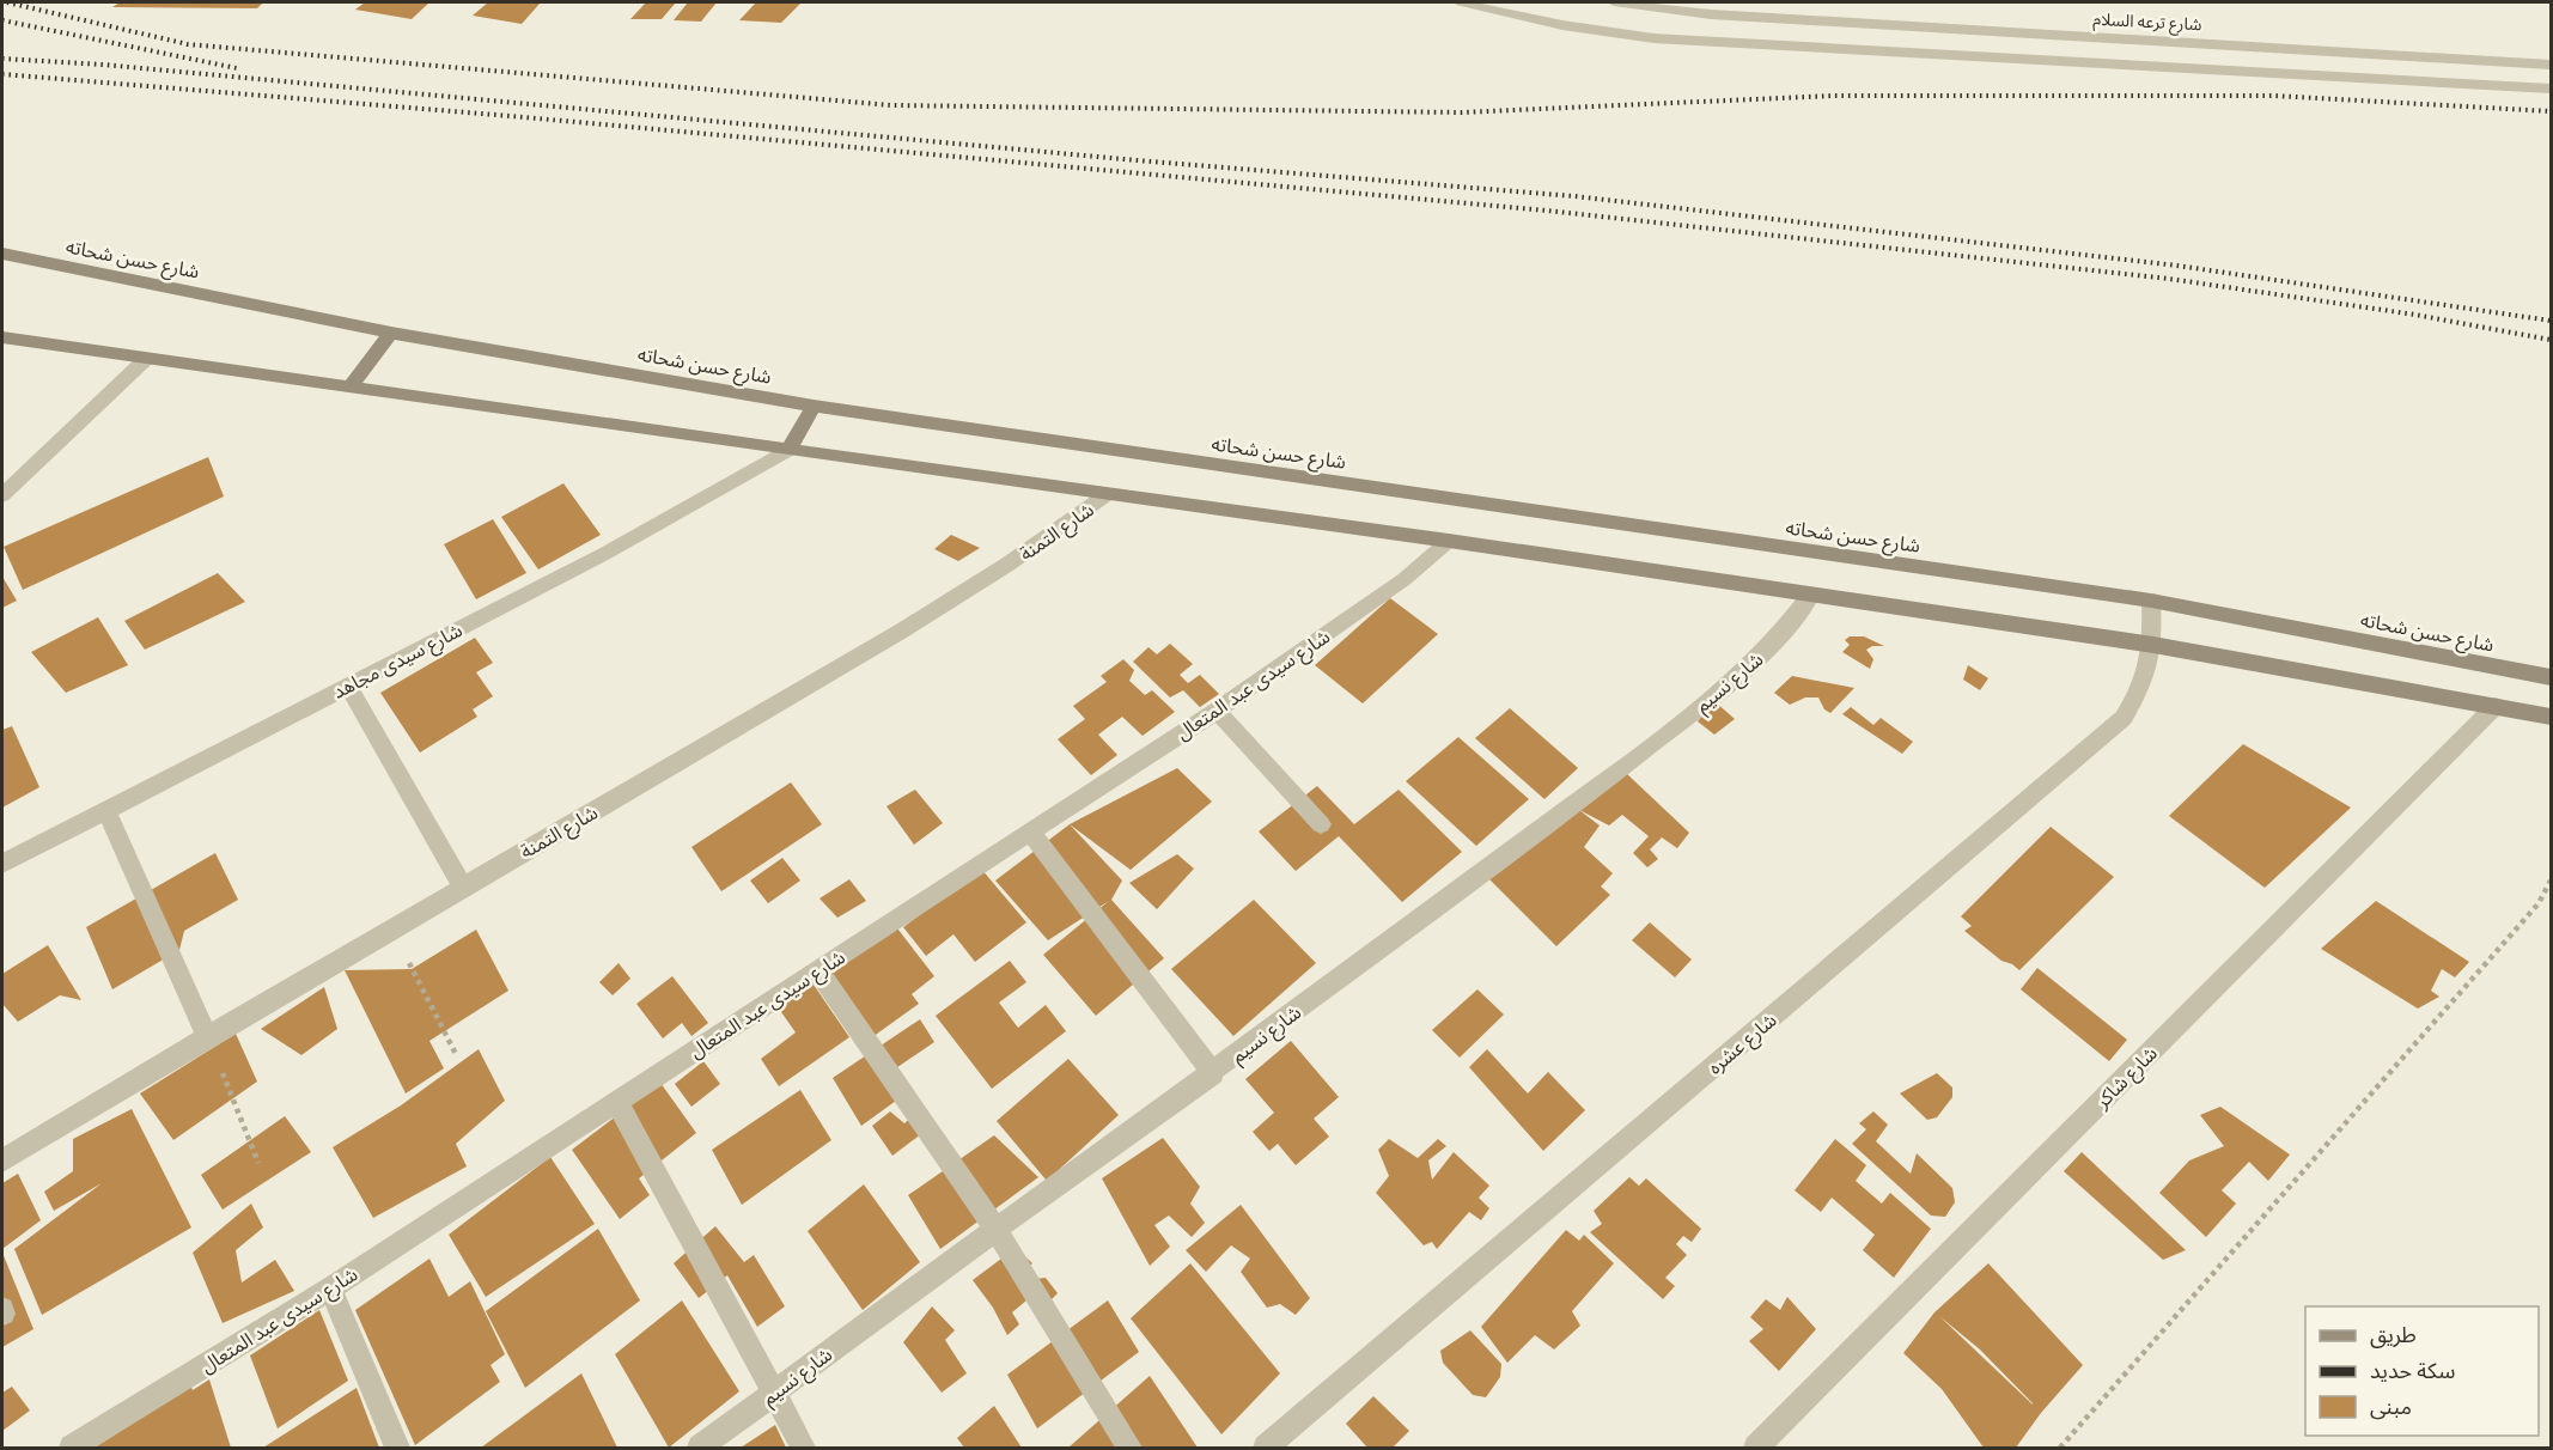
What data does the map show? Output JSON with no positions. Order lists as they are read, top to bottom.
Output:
{
  "streets": {
    "main road": ["شارع حسن شحاته"],
    "street": [
      "شارع ترعه السلام",
      "شارع التمنة",
      "شارع سيدى مجاهد",
      "شارع نسيم",
      "شارع سيدى عبد المتعال",
      "شارع عشره",
      "شارع شاكر"
    ]
  },
  "crossings": [
    ["شارع حسن شحاته", "شارع عشره"]
  ],
  "legend": ["طريق", "سكة حديد", "مبنى"]
}
